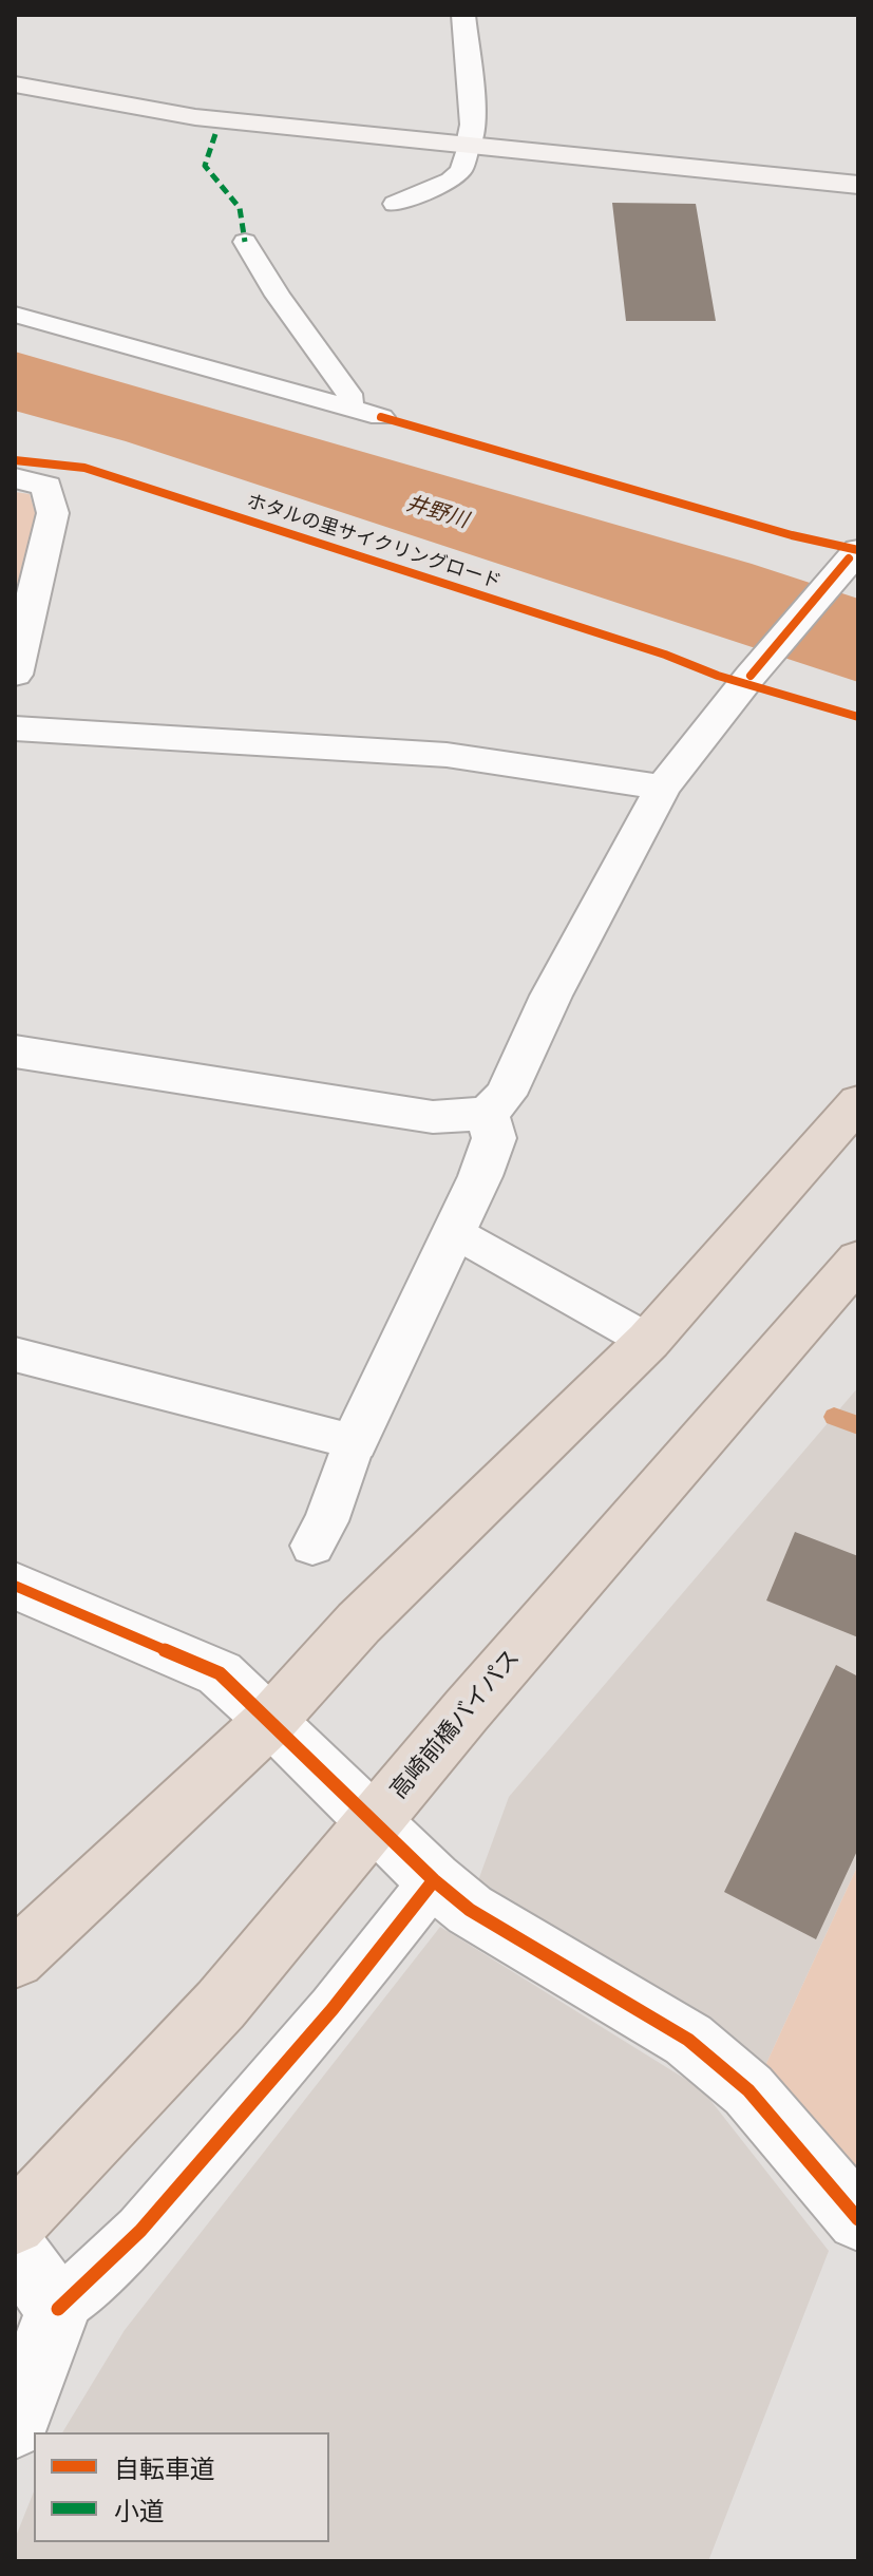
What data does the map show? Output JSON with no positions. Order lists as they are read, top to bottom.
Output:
{
  "streets": {
    "highway": ["高崎前橋バイパス"],
    "cycle path": ["ホタルの里サイクリングロード"]
  },
  "water": ["井野川"],
  "legend": ["自転車道", "小道"]
}
